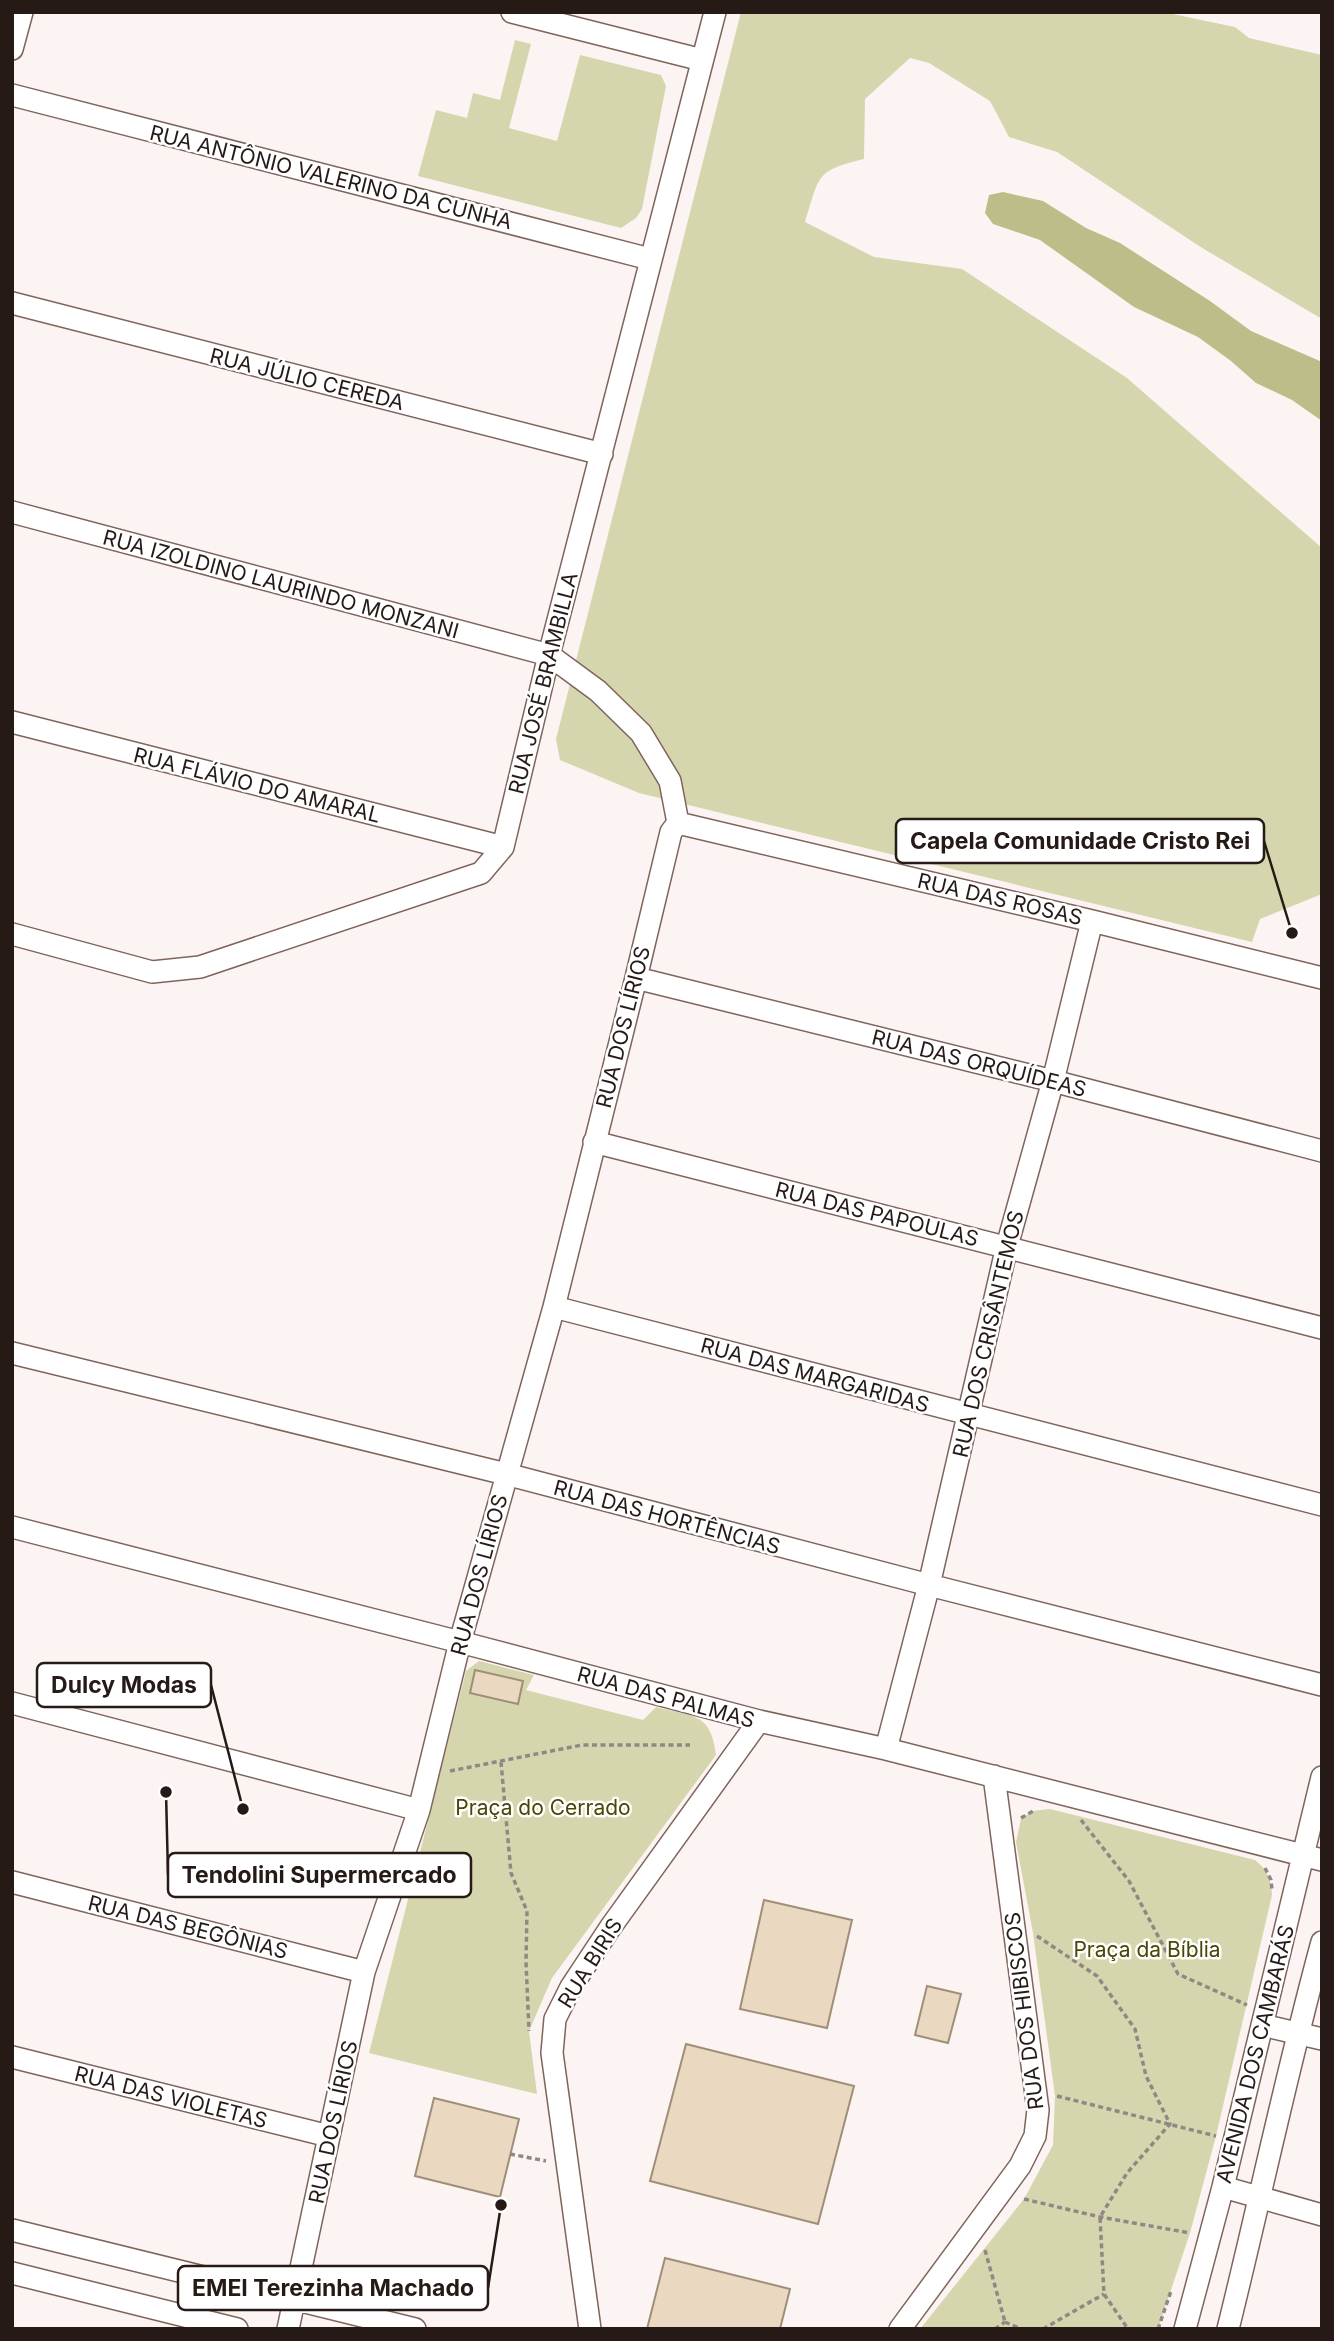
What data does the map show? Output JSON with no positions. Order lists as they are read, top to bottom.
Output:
{
  "streets": {
    "street": [
      "RUA ANTÔNIO VALERINO DA CUNHA",
      "RUA JÚLIO CEREDA",
      "RUA IZOLDINO LAURINDO MONZANI",
      "RUA JOSÉ BRAMBILLA",
      "RUA FLÁVIO DO AMARAL",
      "RUA DAS ROSAS",
      "RUA DOS LÍRIOS",
      "RUA DAS ORQUÍDEAS",
      "RUA DAS PAPOULAS",
      "RUA DOS CRISÂNTEMOS",
      "RUA DAS MARGARIDAS",
      "RUA DAS HORTÊNCIAS",
      "RUA DAS PALMAS",
      "RUA DAS BEGÔNIAS",
      "RUA BIRIS",
      "RUA DOS HIBISCOS",
      "AVENIDA DOS CAMBARÁS",
      "RUA DAS VIOLETAS"
    ]
  },
  "crossings": [
    ["RUA ANTÔNIO VALERINO DA CUNHA", "RUA JOSÉ BRAMBILLA"],
    ["RUA JÚLIO CEREDA", "RUA JOSÉ BRAMBILLA"],
    ["RUA IZOLDINO LAURINDO MONZANI", "RUA JOSÉ BRAMBILLA"],
    ["RUA JOSÉ BRAMBILLA", "RUA FLÁVIO DO AMARAL"],
    ["RUA DAS ROSAS", "RUA DOS LÍRIOS"],
    ["RUA DAS ROSAS", "RUA DOS CRISÂNTEMOS"],
    ["RUA DOS LÍRIOS", "RUA DAS ORQUÍDEAS"],
    ["RUA DOS LÍRIOS", "RUA DAS PAPOULAS"],
    ["RUA DOS LÍRIOS", "RUA DAS MARGARIDAS"],
    ["RUA DOS LÍRIOS", "RUA DAS HORTÊNCIAS"],
    ["RUA DOS LÍRIOS", "RUA DAS PALMAS"],
    ["RUA DOS LÍRIOS", "RUA DAS BEGÔNIAS"],
    ["RUA DOS LÍRIOS", "RUA DAS VIOLETAS"],
    ["RUA DAS ORQUÍDEAS", "RUA DOS CRISÂNTEMOS"],
    ["RUA DAS PAPOULAS", "RUA DOS CRISÂNTEMOS"],
    ["RUA DOS CRISÂNTEMOS", "RUA DAS MARGARIDAS"],
    ["RUA DOS CRISÂNTEMOS", "RUA DAS HORTÊNCIAS"],
    ["RUA DOS CRISÂNTEMOS", "RUA DAS PALMAS"],
    ["RUA DAS PALMAS", "RUA BIRIS"],
    ["RUA DAS PALMAS", "RUA DOS HIBISCOS"],
    ["RUA DAS PALMAS", "AVENIDA DOS CAMBARÁS"]
  ],
  "parks": ["Praça do Cerrado", "Praça da Bíblia"],
  "places": [
    "Capela Comunidade Cristo Rei",
    "Tendolini Supermercado",
    "Dulcy Modas",
    "EMEI Terezinha Machado"
  ]
}
